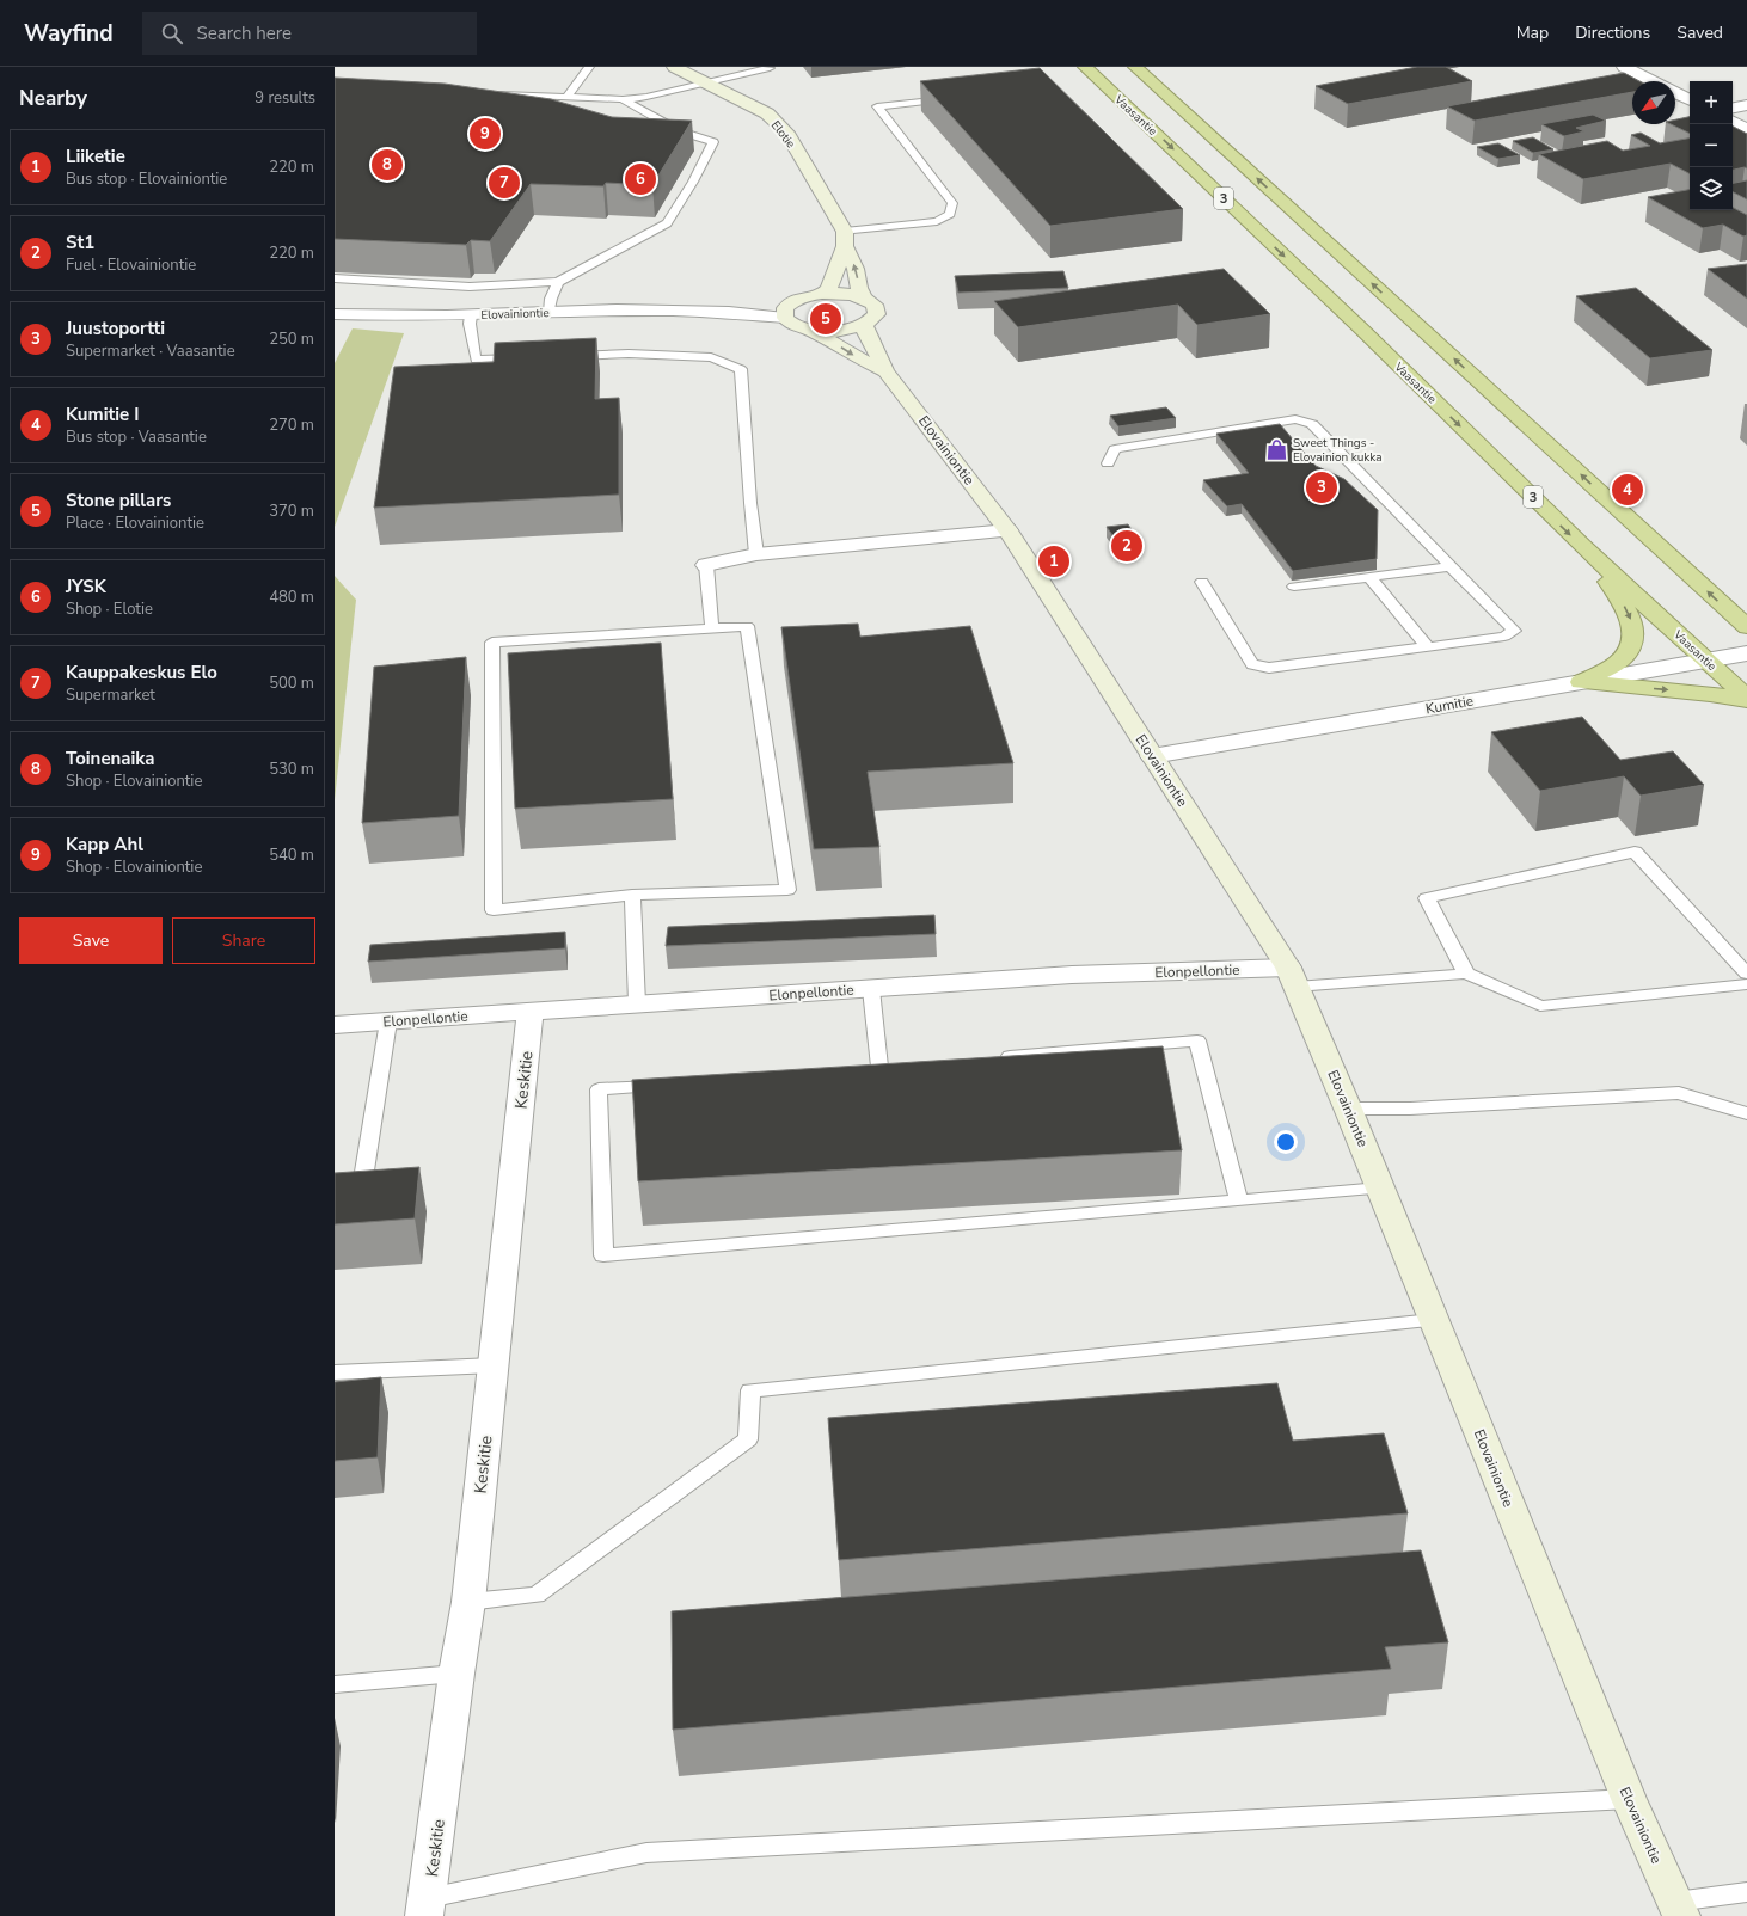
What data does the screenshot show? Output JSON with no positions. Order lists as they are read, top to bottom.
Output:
{
  "streets": {
    "highway": ["Vaasantie", "3"],
    "main road": ["Elotie", "Elovainiontie"],
    "street": ["Kumitie", "Elonpellontie", "Keskitie"]
  },
  "crossings": [
    ["Vaasantie", "Kumitie"],
    ["Elovainiontie", "Kumitie"],
    ["Elovainiontie", "Elonpellontie"],
    ["Elonpellontie", "Keskitie"]
  ],
  "places": {
    "shop": ["Sweet Things - Elovainion kukka"]
  },
  "north": "bottom left",
  "page": {
    "header": "Wayfind",
    "search": "Search here",
    "nav": ["Map", "Directions", "Saved"],
    "heading": ["Nearby", "9 results"],
    "map_buttons": ["+", "−"],
    "pins": [
      "9",
      "8",
      "6",
      "7",
      "5",
      "3",
      "4",
      "2",
      "1"
    ],
    "list": [
      {
        "mark": "1",
        "name": "Liiketie",
        "note": "Bus stop · Elovainiontie",
        "value": "220 m"
      },
      {
        "mark": "2",
        "name": "St1",
        "note": "Fuel · Elovainiontie",
        "value": "220 m"
      },
      {
        "mark": "3",
        "name": "Juustoportti",
        "note": "Supermarket · Vaasantie",
        "value": "250 m"
      },
      {
        "mark": "4",
        "name": "Kumitie I",
        "note": "Bus stop · Vaasantie",
        "value": "270 m"
      },
      {
        "mark": "5",
        "name": "Stone pillars",
        "note": "Place · Elovainiontie",
        "value": "370 m"
      },
      {
        "mark": "6",
        "name": "JYSK",
        "note": "Shop · Elotie",
        "value": "480 m"
      },
      {
        "mark": "7",
        "name": "Kauppakeskus Elo",
        "note": "Supermarket",
        "value": "500 m"
      },
      {
        "mark": "8",
        "name": "Toinenaika",
        "note": "Shop · Elovainiontie",
        "value": "530 m"
      },
      {
        "mark": "9",
        "name": "Kapp Ahl",
        "note": "Shop · Elovainiontie",
        "value": "540 m"
      }
    ],
    "buttons": ["Save", "Share"]
  }
}
